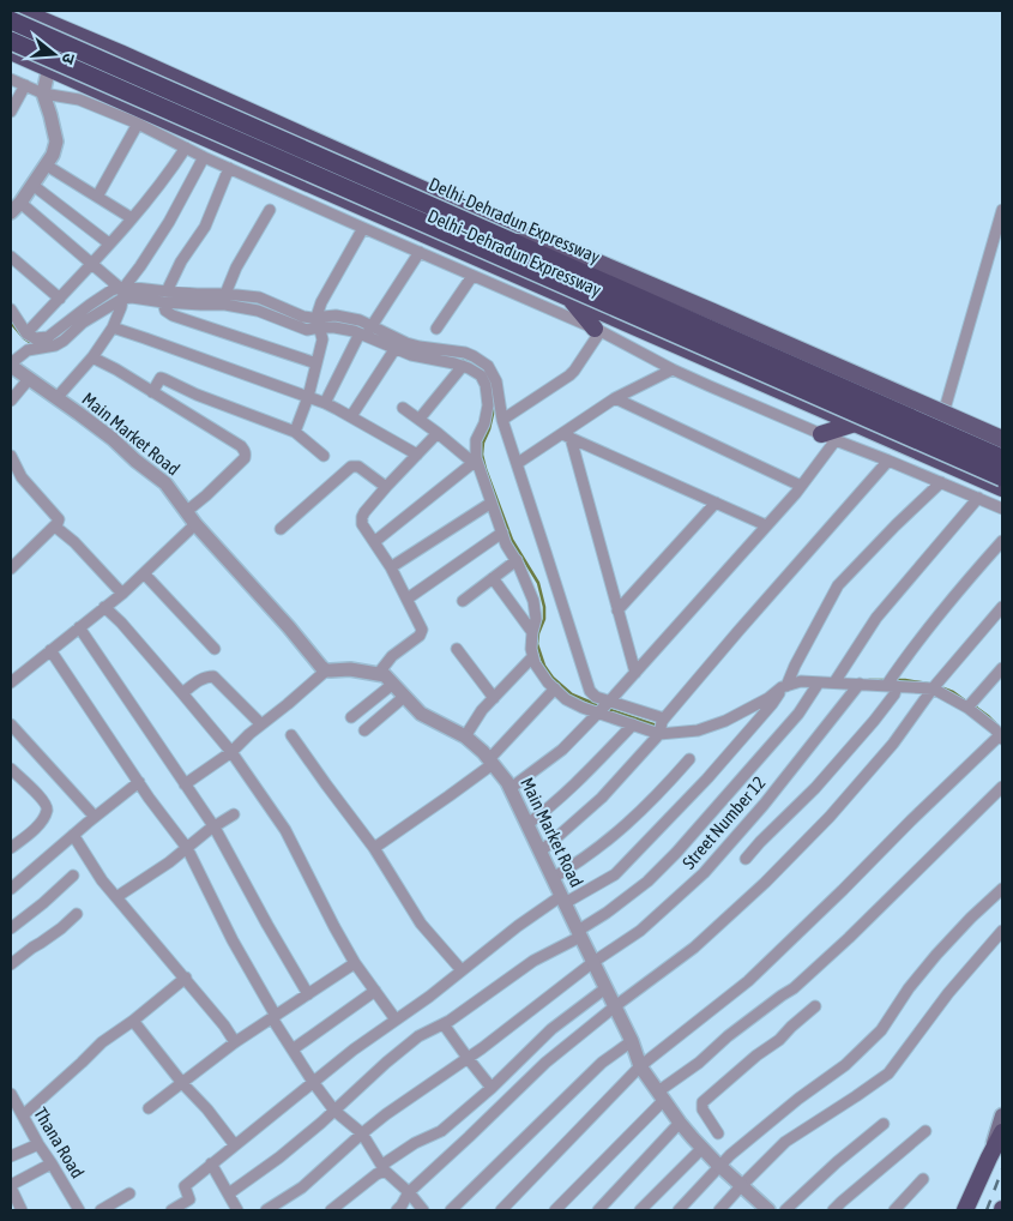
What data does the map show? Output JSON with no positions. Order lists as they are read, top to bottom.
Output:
{
  "streets": {
    "highway": ["Delhi-Dehradun Expressway", "Delhi–Dehradun Expressway"],
    "street": ["Main Market Road", "Street Number 12", "Thana Road"]
  },
  "crossings": [
    ["Main Market Road", "Street Number 12"]
  ],
  "north": "right"
}
